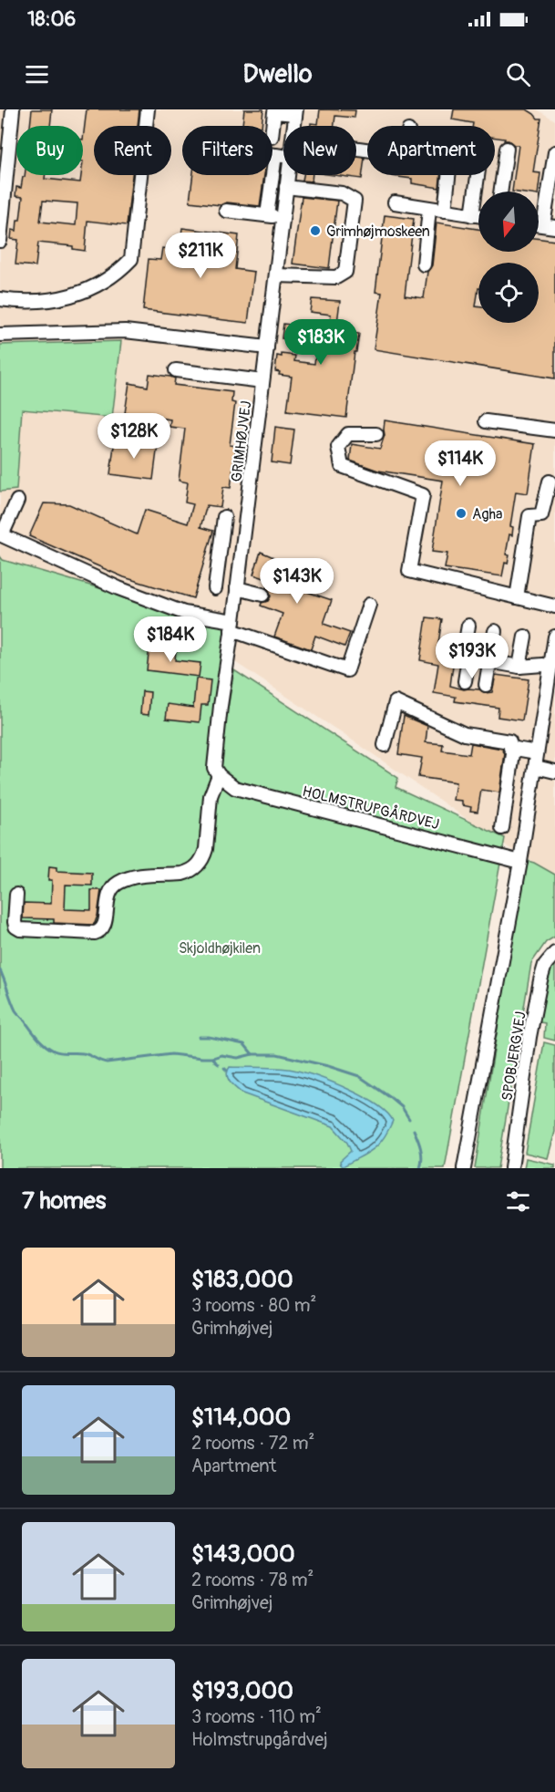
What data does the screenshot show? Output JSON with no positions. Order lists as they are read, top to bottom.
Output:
{
  "streets": {
    "street": ["GRIMHØJVEJ", "HOLMSTRUPGÅRDVEJ", "SPOBJERGVEJ"]
  },
  "crossings": [
    ["GRIMHØJVEJ", "HOLMSTRUPGÅRDVEJ"]
  ],
  "parks": ["Skjoldhøjkilen"],
  "places": ["Grimhøjmoskeen", "Agha"],
  "north": "bottom",
  "page": {
    "status": "18:06",
    "header": "Dwello",
    "chip": [
      "Buy",
      "Rent",
      "Filters",
      "New",
      "Apartment"
    ],
    "price": [
      "$211K",
      "$183K",
      "$128K",
      "$114K",
      "$143K",
      "$184K",
      "$193K"
    ],
    "heading": "7 homes",
    "list": [
      {
        "name": "$183,000",
        "note": "3 rooms · 80 m² · Grimhøjvej"
      },
      {
        "name": "$114,000",
        "note": "2 rooms · 72 m² · Apartment"
      },
      {
        "name": "$143,000",
        "note": "2 rooms · 78 m² · Grimhøjvej"
      },
      {
        "name": "$193,000",
        "note": "3 rooms · 110 m² · Holmstrupgårdvej"
      }
    ]
  }
}
